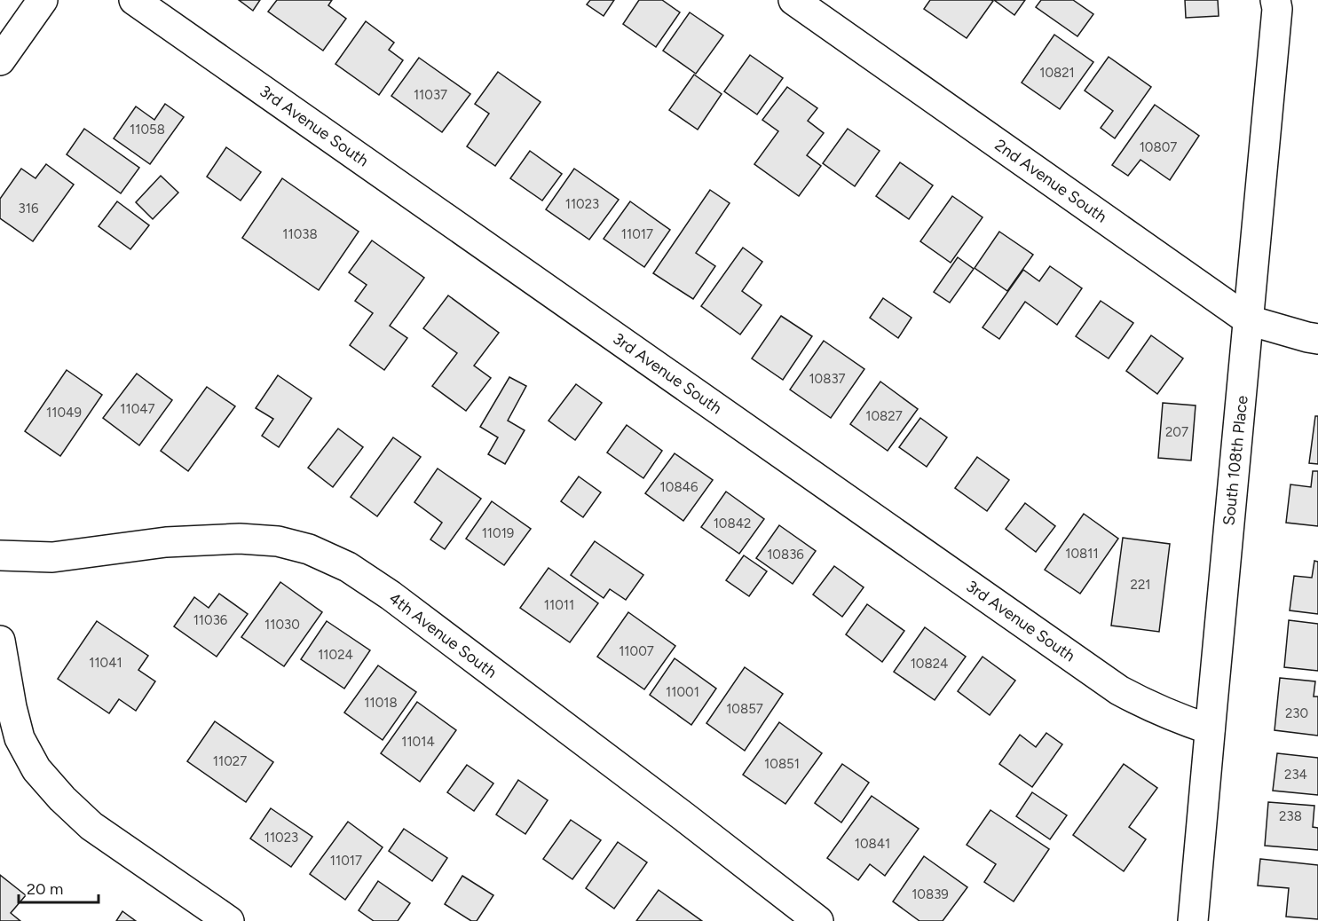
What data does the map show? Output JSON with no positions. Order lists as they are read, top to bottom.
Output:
{
  "streets": {
    "street": [
      "3rd Avenue South",
      "2nd Avenue South",
      "South 108th Place",
      "4th Avenue South"
    ]
  },
  "crossings": [
    ["3rd Avenue South", "South 108th Place"],
    ["2nd Avenue South", "South 108th Place"]
  ],
  "house_numbers": [
    "10821",
    "11037",
    "11058",
    "10807",
    "11023",
    "316",
    "11038",
    "11017",
    "10837",
    "11047",
    "11049",
    "10827",
    "207",
    "10846",
    "10842",
    "11019",
    "10811",
    "10836",
    "221",
    "11011",
    "11036",
    "11030",
    "11007",
    "11024",
    "11041",
    "10824",
    "11001",
    "11018",
    "10857",
    "230",
    "11014",
    "11027",
    "10851",
    "234",
    "238",
    "11023",
    "10841",
    "11017",
    "10839"
  ],
  "scale_bar": "20 m"
}
